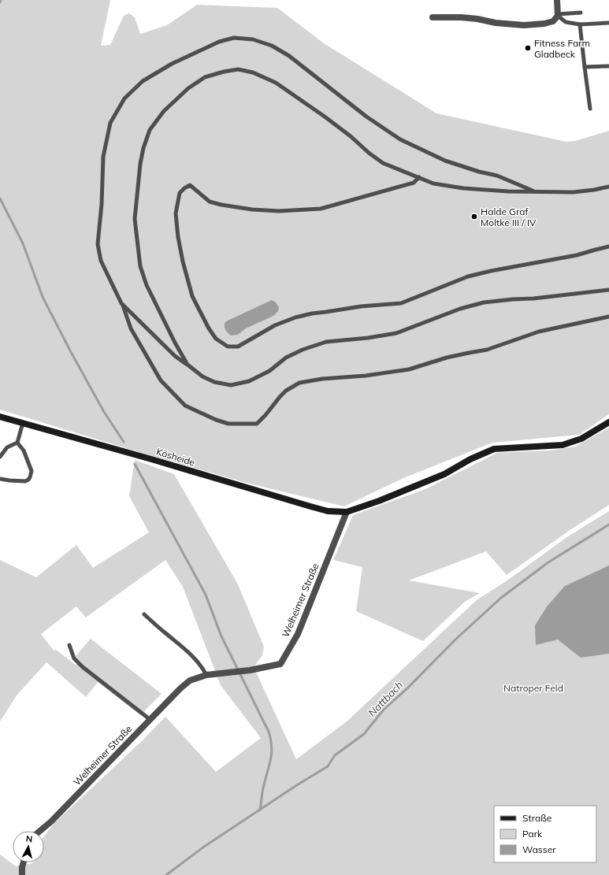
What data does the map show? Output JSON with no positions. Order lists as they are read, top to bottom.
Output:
{
  "streets": {
    "street": ["Kösheide", "Welheimer Straße"]
  },
  "crossings": [
    ["Kösheide", "Welheimer Straße"]
  ],
  "water": ["Nattbach"],
  "parks": ["Natroper Feld"],
  "places": ["Fitness Farm Gladbeck", "Halde Graf Moltke III / IV"],
  "legend": ["Straße", "Park", "Wasser"],
  "north": "top"
}
